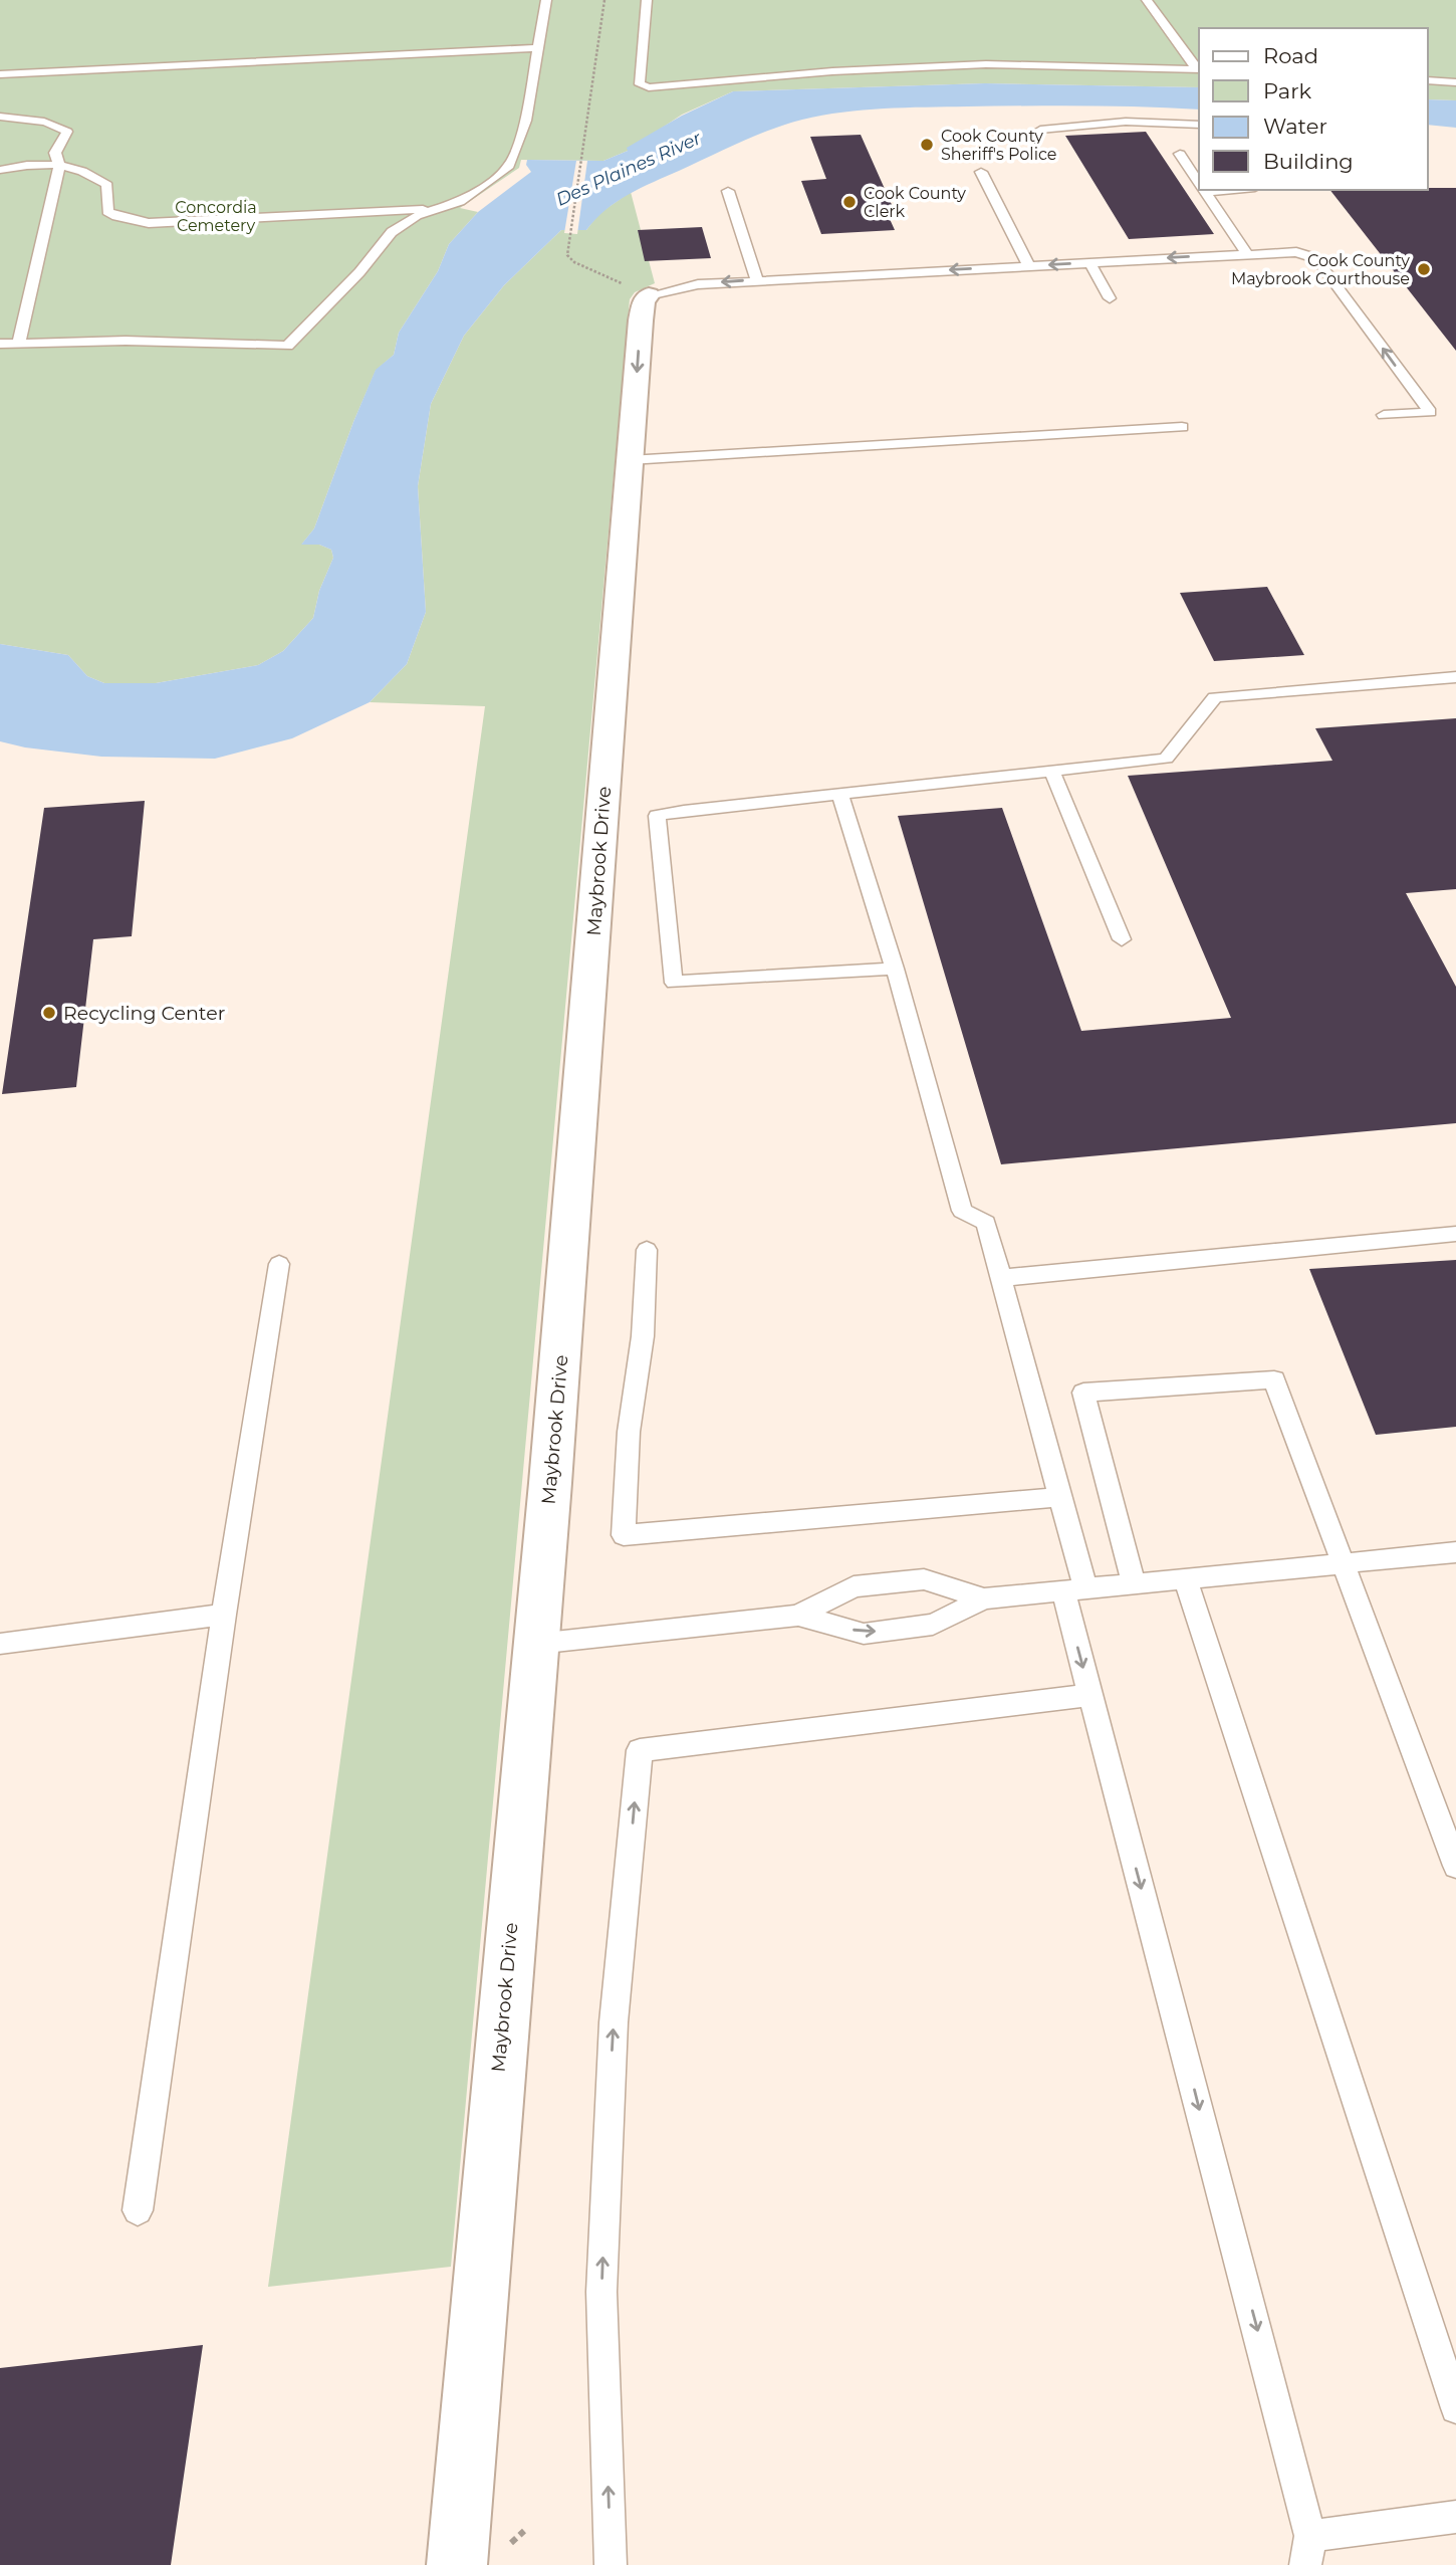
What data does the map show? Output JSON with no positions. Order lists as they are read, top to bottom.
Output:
{
  "streets": {
    "street": ["Maybrook Drive"]
  },
  "water": ["Des Plaines River"],
  "parks": ["Concordia Cemetery"],
  "places": [
    "Cook County Sheriff's Police",
    "Cook County Clerk",
    "Cook County Maybrook Courthouse",
    "Recycling Center"
  ],
  "legend": [
    "Road",
    "Park",
    "Water",
    "Building"
  ]
}
